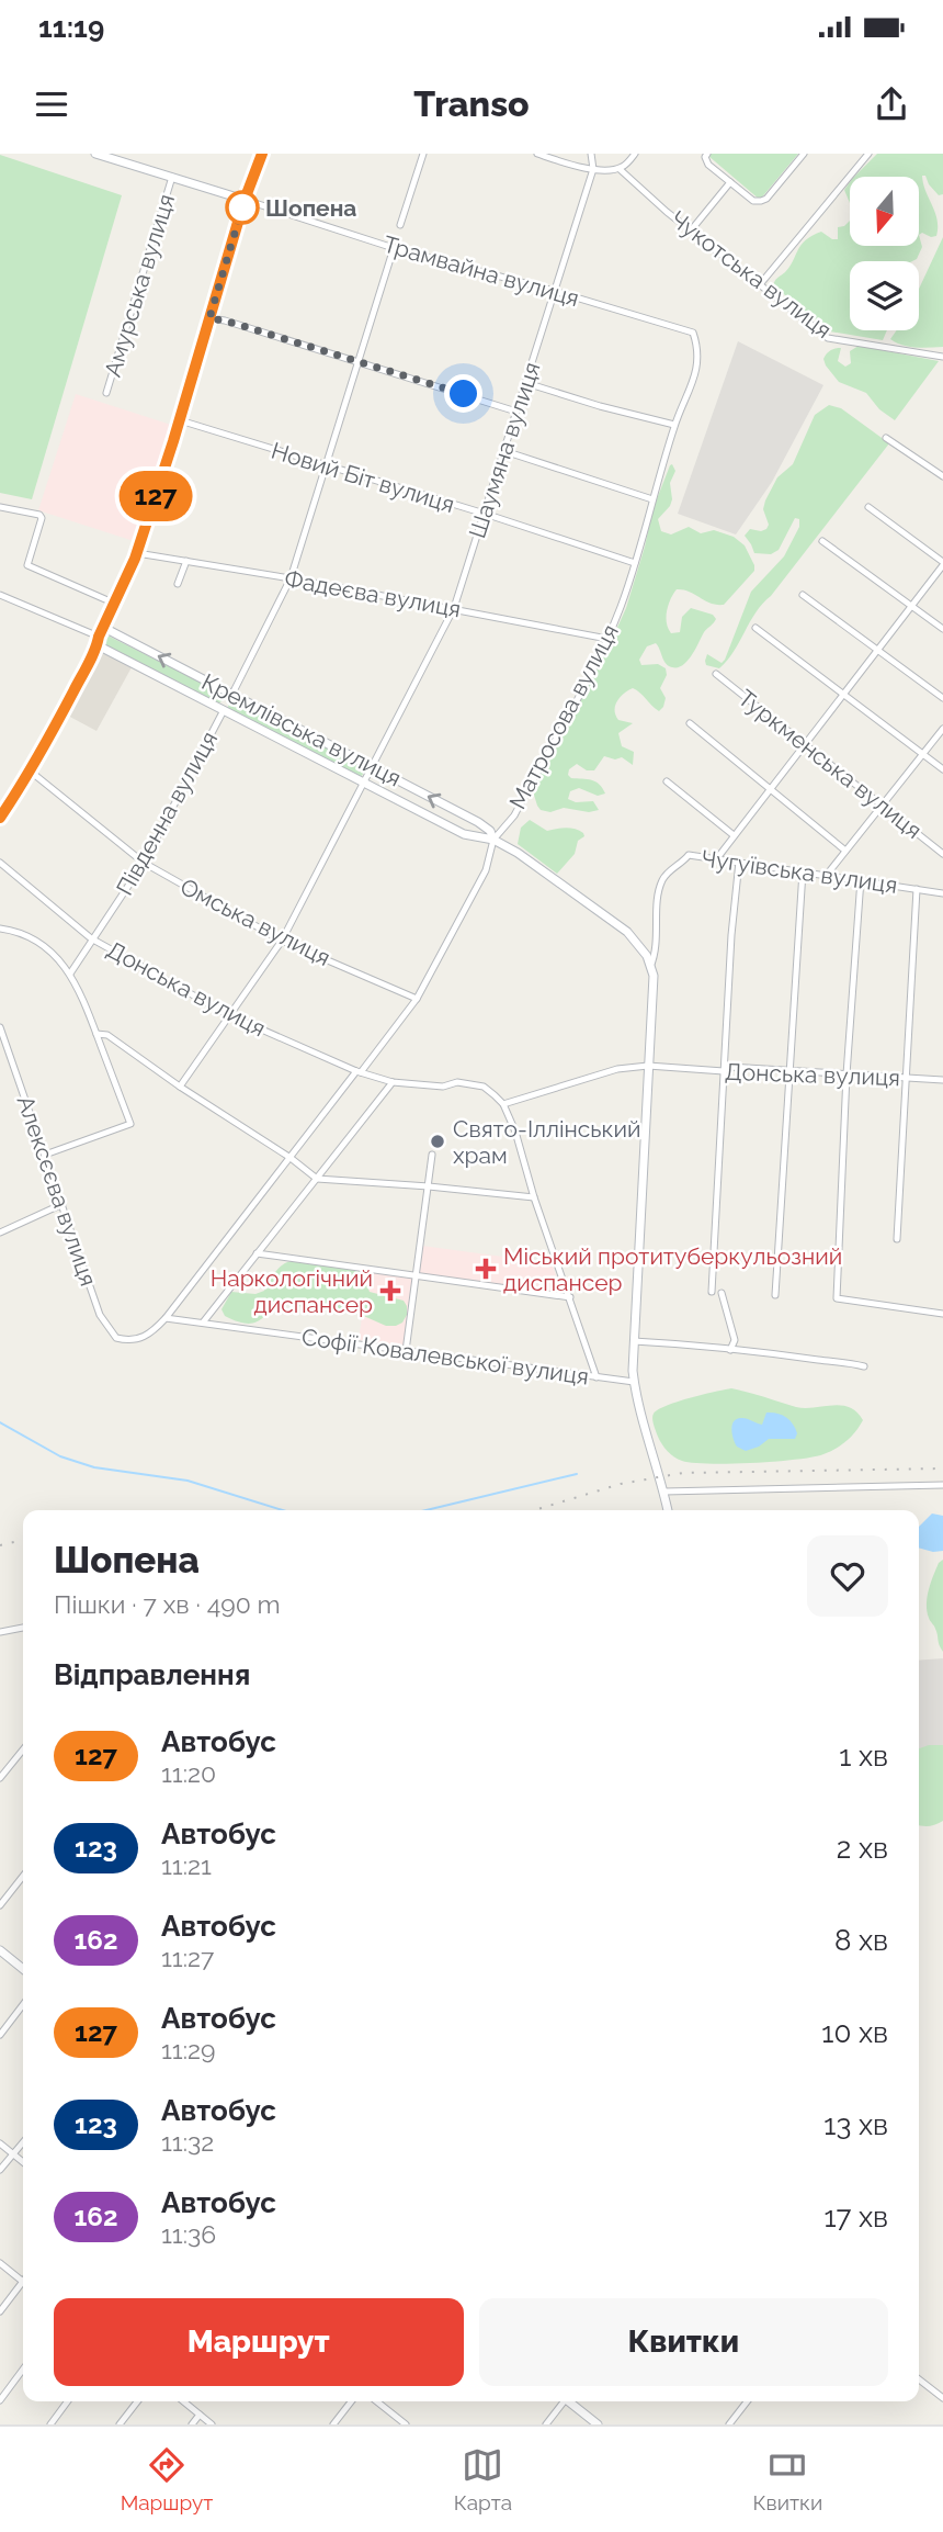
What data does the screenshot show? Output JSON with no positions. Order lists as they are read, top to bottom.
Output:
{
  "streets": {
    "street": [
      "Трамвайна вулиця",
      "Чукотська вулиця",
      "Амурська вулиця",
      "Шаумяна вулиця",
      "Новий Біт вулиця",
      "Фадеєва вулиця",
      "Матросова вулиця",
      "Кремлівська вулиця",
      "Туркменська вулиця",
      "Південна вулиця",
      "Чугуївська вулиця",
      "Омська вулиця",
      "Донська вулиця",
      "Алексєєва вулиця",
      "Софії Ковалевської вулиця"
    ]
  },
  "crossings": [
    ["Трамвайна вулиця", "Амурська вулиця"],
    ["Трамвайна вулиця", "Шаумяна вулиця"],
    ["Трамвайна вулиця", "Матросова вулиця"],
    ["Шаумяна вулиця", "Новий Біт вулиця"],
    ["Шаумяна вулиця", "Фадеєва вулиця"],
    ["Шаумяна вулиця", "Кремлівська вулиця"],
    ["Новий Біт вулиця", "Матросова вулиця"],
    ["Фадеєва вулиця", "Матросова вулиця"],
    ["Матросова вулиця", "Кремлівська вулиця"],
    ["Матросова вулиця", "Омська вулиця"],
    ["Матросова вулиця", "Донська вулиця"],
    ["Матросова вулиця", "Алексєєва вулиця"],
    ["Матросова вулиця", "Софії Ковалевської вулиця"],
    ["Кремлівська вулиця", "Південна вулиця"],
    ["Кремлівська вулиця", "Чугуївська вулиця"],
    ["Кремлівська вулиця", "Донська вулиця"],
    ["Південна вулиця", "Омська вулиця"],
    ["Південна вулиця", "Донська вулиця"]
  ],
  "places": {
    "other": ["Шопена", "Свято-Іллінський храм"],
    "health": ["Міський протитуберкульозний диспансер", "Наркологічний диспансер"]
  },
  "lines": ["bus line 127"],
  "north": "bottom",
  "page": {
    "status": "11:19",
    "header": "Transo",
    "on_map": "127",
    "heading": [
      ["Шопена", "Пішки · 7 хв · 490 m"],
      "Відправлення"
    ],
    "list": [
      {
        "mark": "127",
        "name": "Автобус",
        "note": "11:20",
        "value": "1 хв"
      },
      {
        "mark": "123",
        "name": "Автобус",
        "note": "11:21",
        "value": "2 хв"
      },
      {
        "mark": "162",
        "name": "Автобус",
        "note": "11:27",
        "value": "8 хв"
      },
      {
        "mark": "127",
        "name": "Автобус",
        "note": "11:29",
        "value": "10 хв"
      },
      {
        "mark": "123",
        "name": "Автобус",
        "note": "11:32",
        "value": "13 хв"
      },
      {
        "mark": "162",
        "name": "Автобус",
        "note": "11:36",
        "value": "17 хв"
      }
    ],
    "buttons": ["Маршрут", "Квитки"],
    "tabs": ["Маршрут", "Карта", "Квитки"]
  }
}
